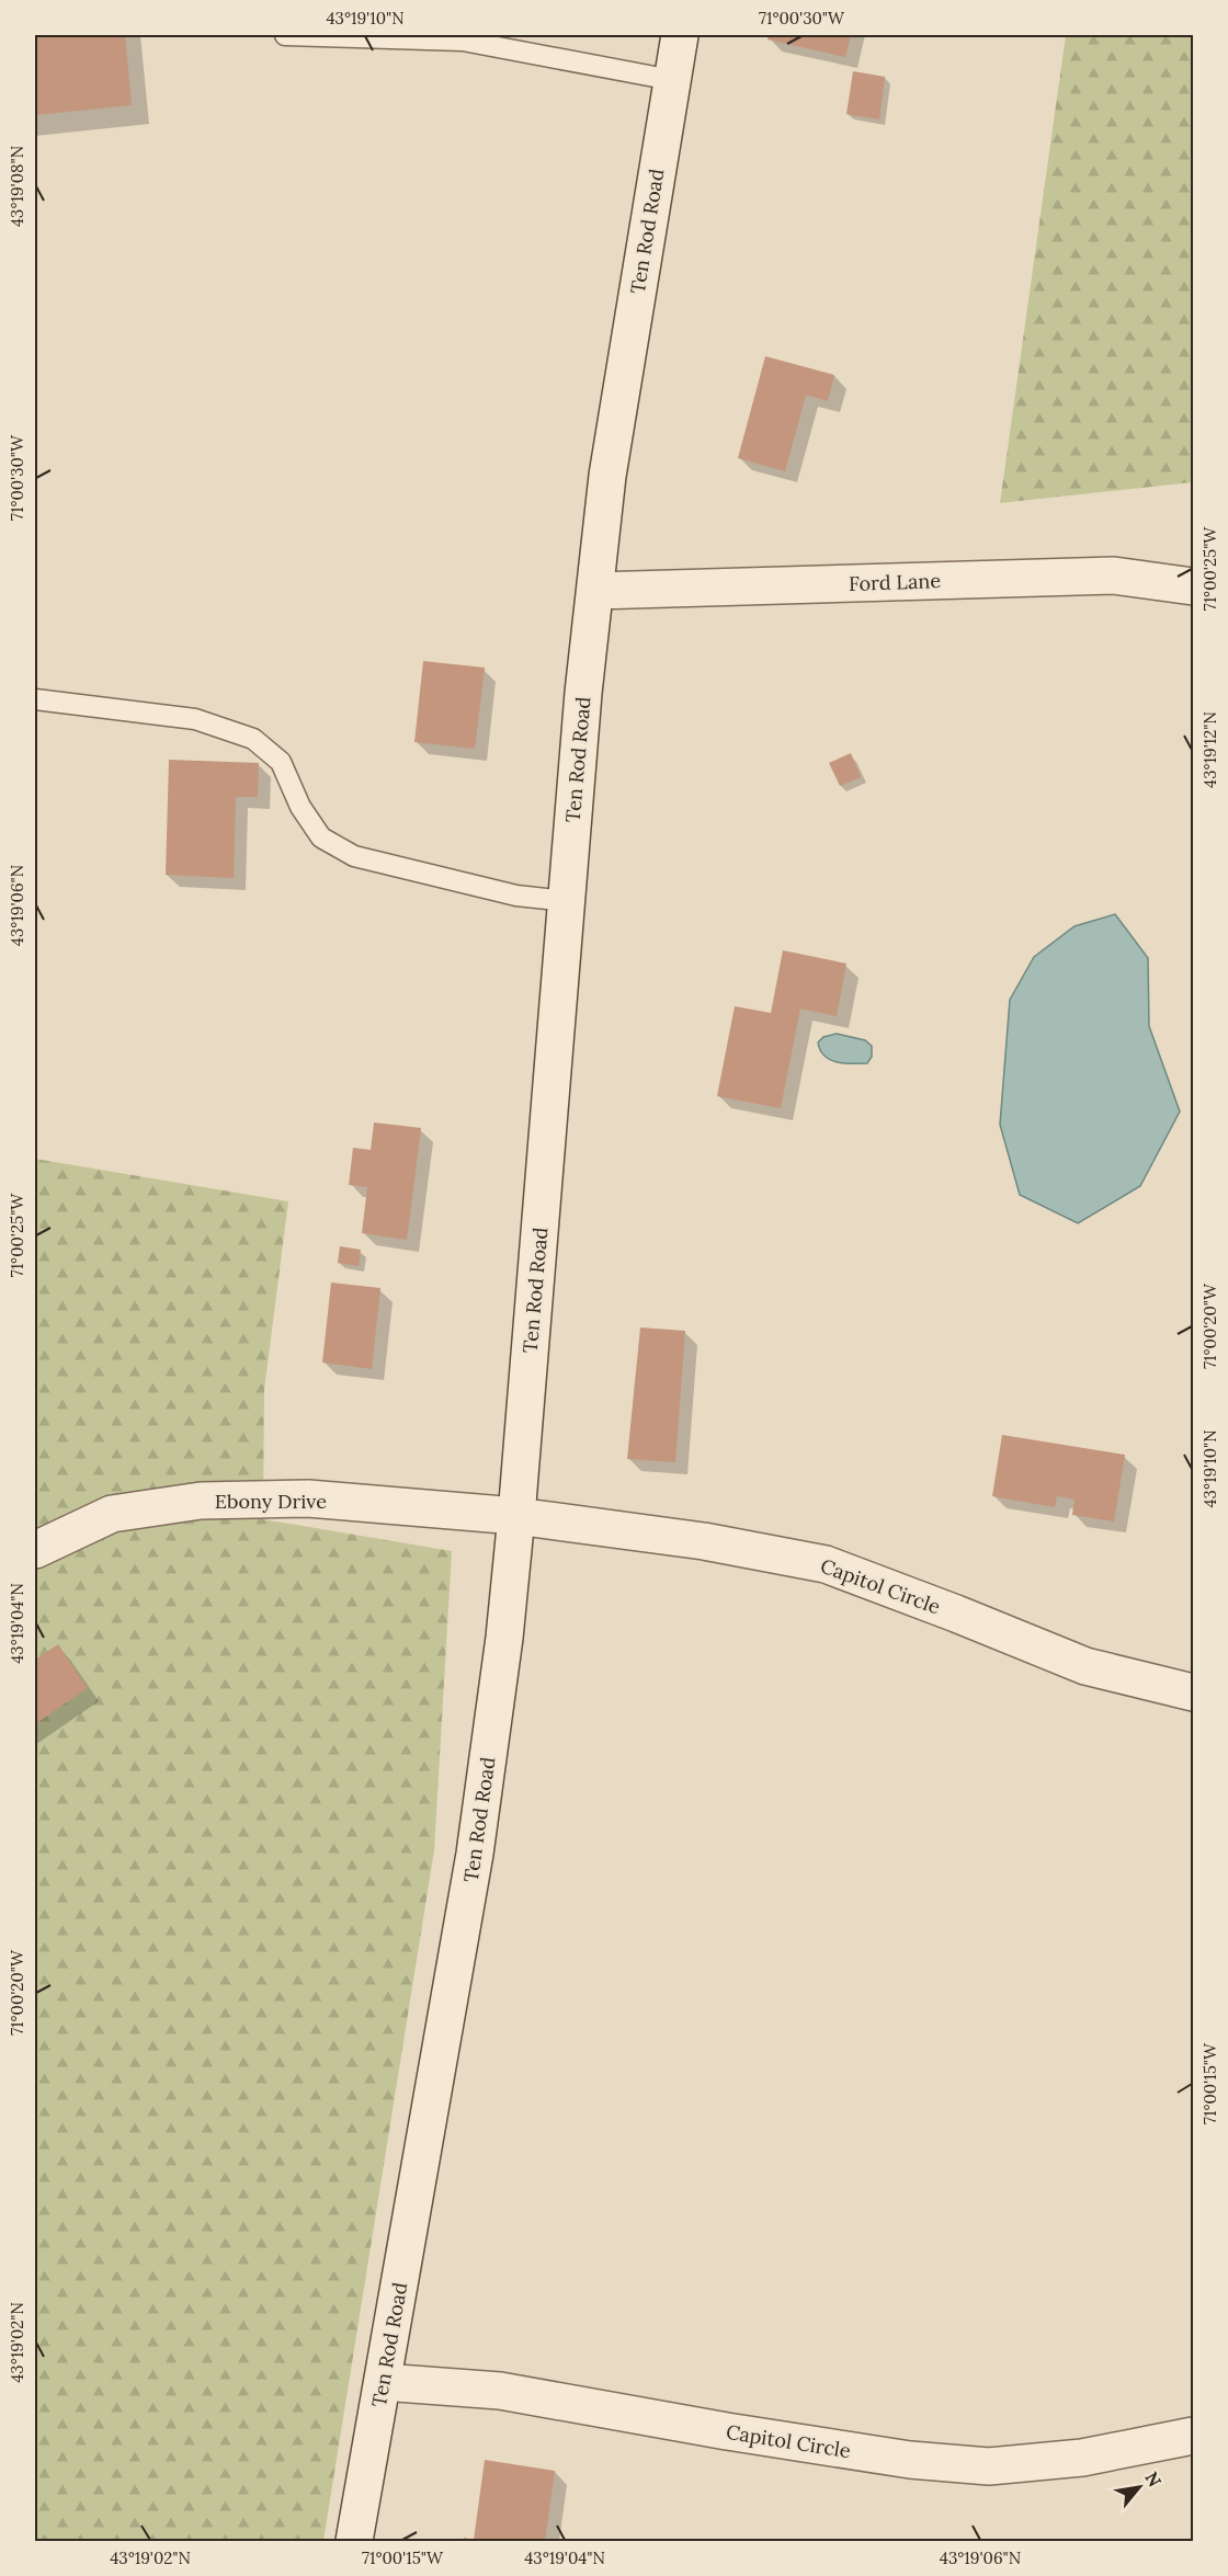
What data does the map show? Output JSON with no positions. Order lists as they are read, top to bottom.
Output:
{
  "streets": {
    "street": [
      "Ten Rod Road",
      "Ford Lane",
      "Ebony Drive",
      "Capitol Circle"
    ]
  },
  "crossings": [
    ["Ten Rod Road", "Ford Lane"],
    ["Ten Rod Road", "Ebony Drive"],
    ["Ten Rod Road", "Capitol Circle"],
    ["Ebony Drive", "Capitol Circle"]
  ],
  "north": "top right",
  "coordinates": [
    "43°19'10\"N",
    "71°00'30\"W",
    "43°19'08\"N",
    "71°00'25\"W",
    "43°19'12\"N",
    "43°19'06\"N",
    "71°00'20\"W",
    "43°19'04\"N",
    "71°00'15\"W",
    "43°19'02\"N"
  ]
}
